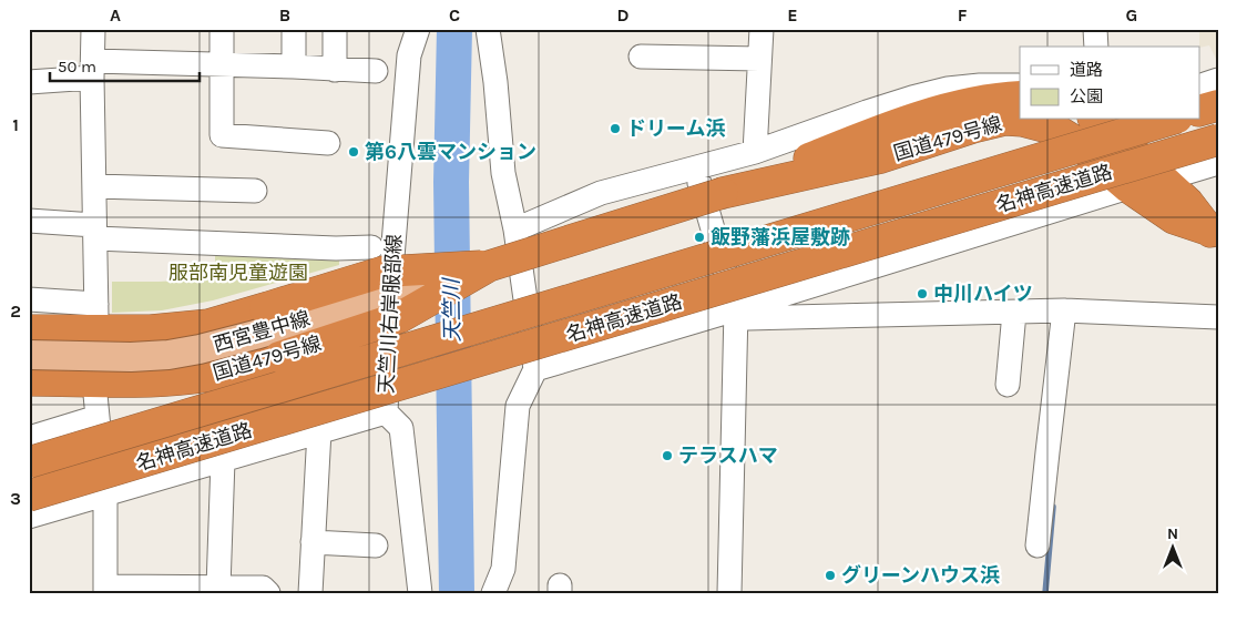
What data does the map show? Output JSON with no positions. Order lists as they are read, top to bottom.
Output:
{
  "streets": {
    "highway": ["国道479号線", "名神高速道路"],
    "main road": ["西宮豊中線"],
    "street": ["天竺川右岸服部線"]
  },
  "crossings": [
    ["国道479号線", "西宮豊中線"]
  ],
  "water": ["天竺川"],
  "parks": ["服部南児童遊園"],
  "places": [
    "ドリーム浜",
    "第6八雲マンション",
    "飯野藩浜屋敷跡",
    "中川ハイツ",
    "テラスハマ",
    "グリーンハウス浜"
  ],
  "legend": ["道路", "公園"],
  "scale_bar": "50 m",
  "north": "top",
  "grid": {
    "columns": [
      "A",
      "B",
      "C",
      "D",
      "E",
      "F",
      "G"
    ],
    "rows": ["1", "2", "3"]
  }
}
